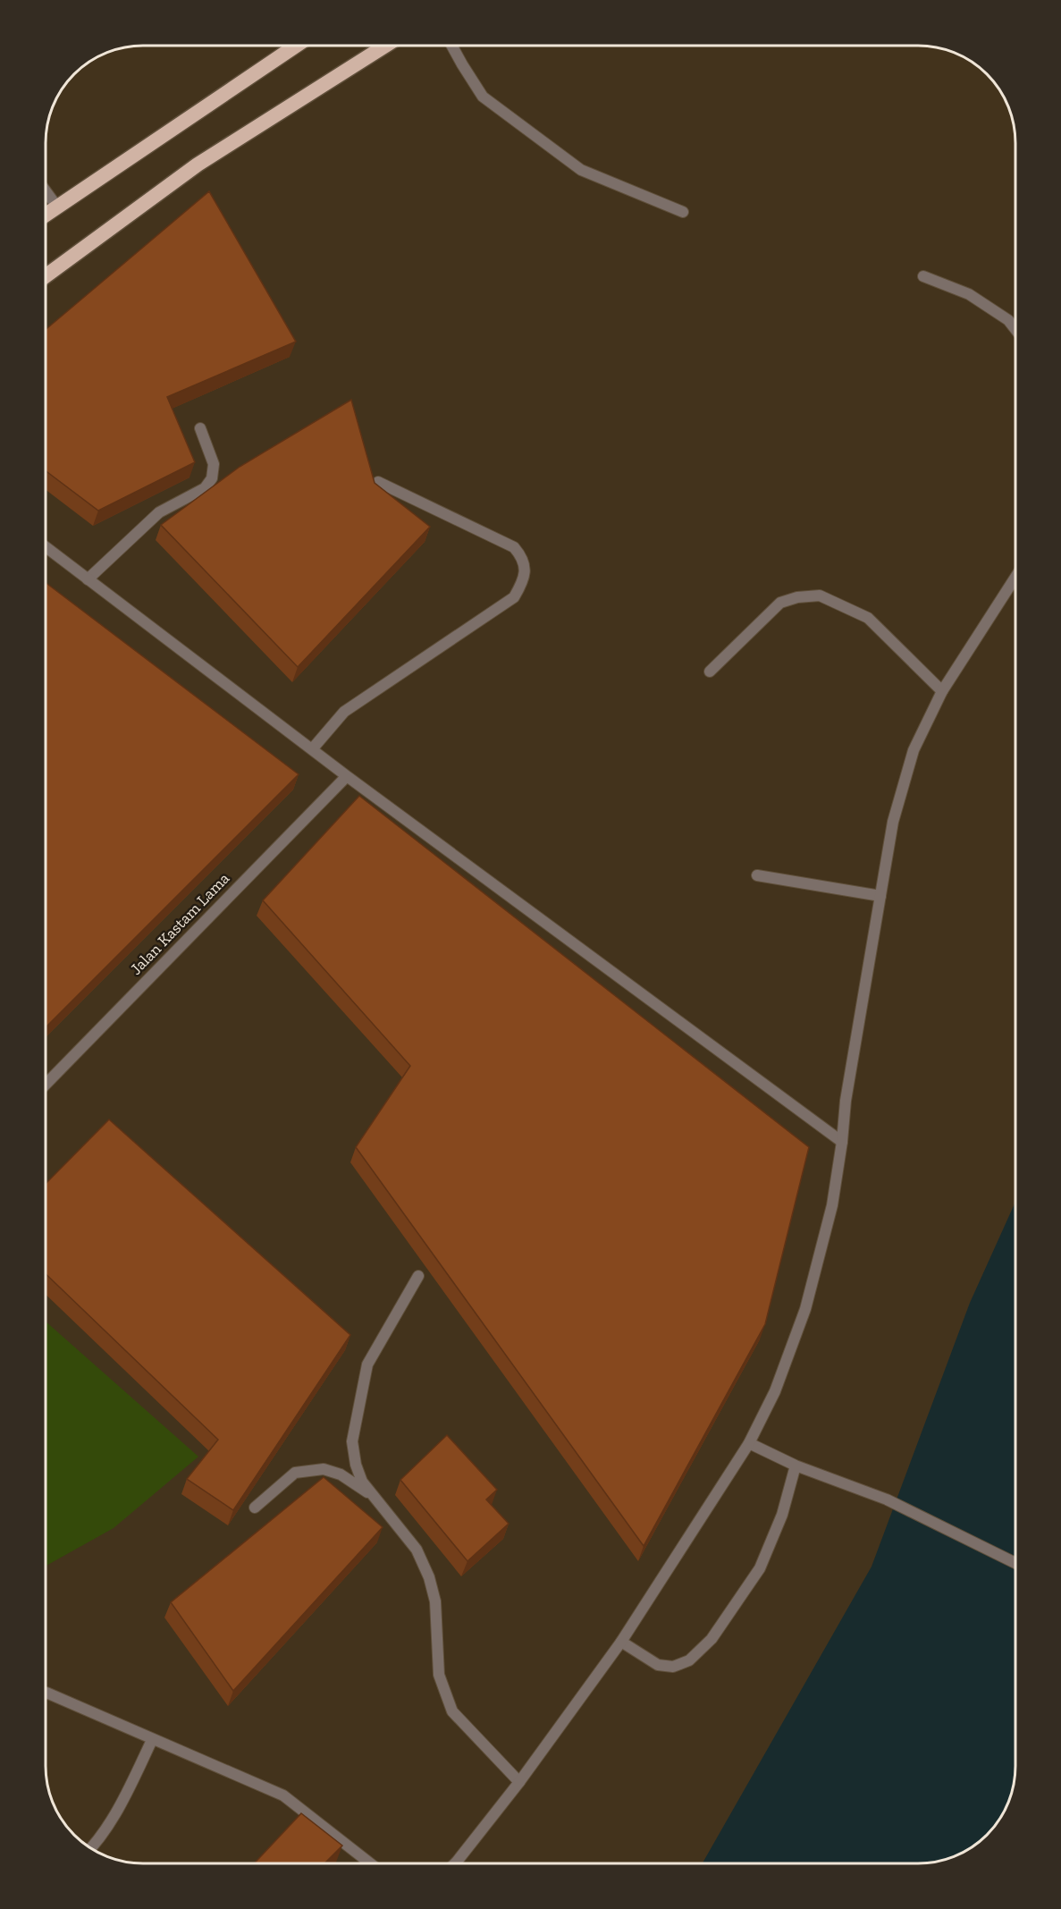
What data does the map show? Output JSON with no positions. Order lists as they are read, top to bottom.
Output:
{
  "streets": {
    "street": ["Jalan Kastam Lama"]
  }
}
